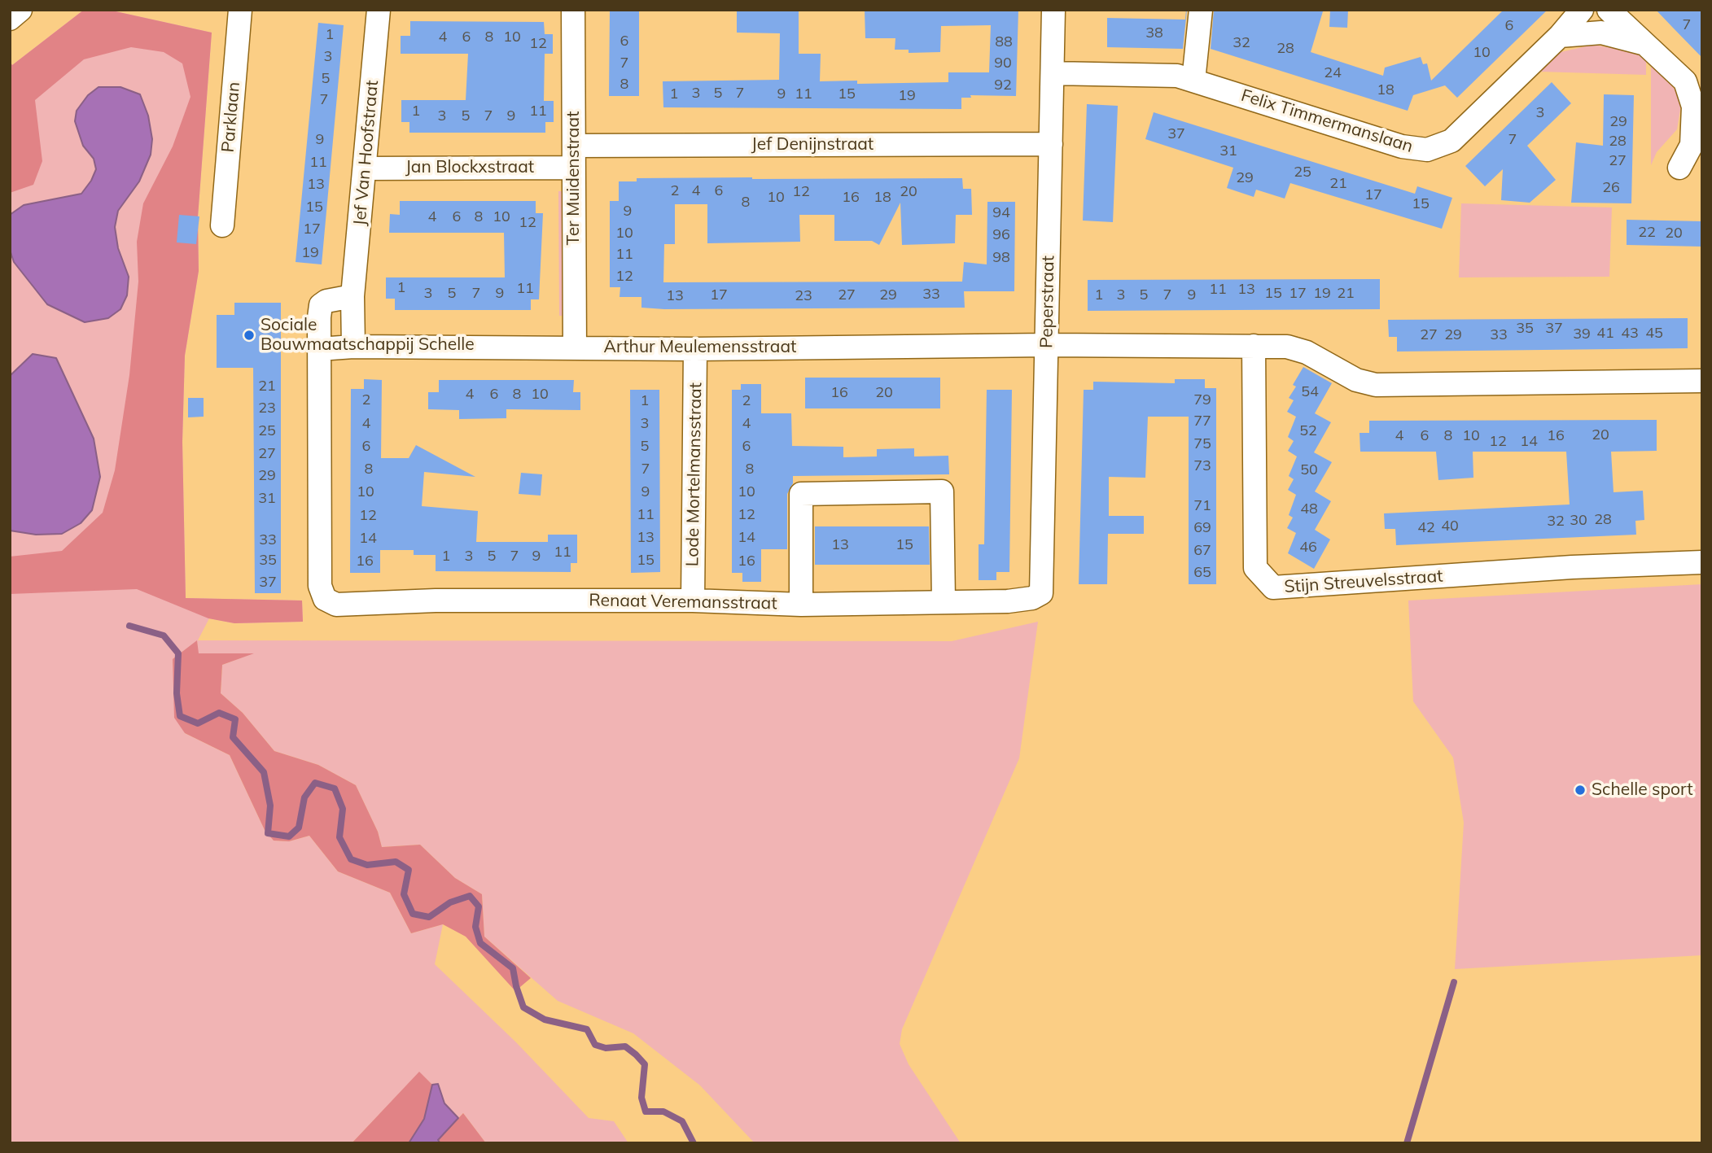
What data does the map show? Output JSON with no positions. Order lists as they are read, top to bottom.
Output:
{
  "streets": {
    "street": [
      "Parklaan",
      "Felix Timmermanslaan",
      "Jef Denijnstraat",
      "Jef Van Hoofstraat",
      "Jan Blockxstraat",
      "Ter Muidenstraat",
      "Peperstraat",
      "Arthur Meulemensstraat",
      "Lode Mortelmansstraat",
      "Stijn Streuvelsstraat",
      "Renaat Veremansstraat"
    ]
  },
  "crossings": [
    ["Felix Timmermanslaan", "Peperstraat"],
    ["Jef Denijnstraat", "Jan Blockxstraat"],
    ["Jef Denijnstraat", "Ter Muidenstraat"],
    ["Jef Denijnstraat", "Peperstraat"],
    ["Jef Van Hoofstraat", "Jan Blockxstraat"],
    ["Jef Van Hoofstraat", "Arthur Meulemensstraat"],
    ["Jan Blockxstraat", "Ter Muidenstraat"],
    ["Ter Muidenstraat", "Arthur Meulemensstraat"],
    ["Peperstraat", "Arthur Meulemensstraat"],
    ["Peperstraat", "Renaat Veremansstraat"],
    ["Arthur Meulemensstraat", "Lode Mortelmansstraat"],
    ["Lode Mortelmansstraat", "Renaat Veremansstraat"]
  ],
  "places": ["Sociale Bouwmaatschappij Schelle", "Schelle sport"],
  "house_numbers": [
    "7",
    "6",
    "38",
    "1",
    "4",
    "6",
    "8",
    "10",
    "6",
    "88",
    "32",
    "12",
    "28",
    "10",
    "3",
    "7",
    "90",
    "24",
    "5",
    "8",
    "92",
    "18",
    "3",
    "5",
    "7",
    "1",
    "9",
    "11",
    "15",
    "19",
    "7",
    "1",
    "11",
    "3",
    "3",
    "5",
    "7",
    "9",
    "29",
    "37",
    "9",
    "7",
    "28",
    "31",
    "27",
    "11",
    "25",
    "29",
    "21",
    "13",
    "26",
    "2",
    "4",
    "6",
    "12",
    "20",
    "17",
    "10",
    "16",
    "18",
    "8",
    "15",
    "15",
    "9",
    "94",
    "4",
    "6",
    "8",
    "10",
    "12",
    "17",
    "22",
    "10",
    "20",
    "96",
    "19",
    "11",
    "98",
    "12",
    "1",
    "11",
    "11",
    "13",
    "3",
    "5",
    "7",
    "9",
    "15",
    "17",
    "19",
    "21",
    "33",
    "17",
    "27",
    "29",
    "1",
    "3",
    "5",
    "7",
    "9",
    "13",
    "23",
    "35",
    "37",
    "41",
    "43",
    "45",
    "39",
    "27",
    "29",
    "33",
    "21",
    "54",
    "16",
    "20",
    "4",
    "6",
    "8",
    "10",
    "2",
    "79",
    "1",
    "2",
    "23",
    "77",
    "4",
    "3",
    "4",
    "25",
    "52",
    "20",
    "4",
    "6",
    "8",
    "10",
    "16",
    "12",
    "14",
    "75",
    "6",
    "5",
    "6",
    "27",
    "73",
    "8",
    "7",
    "8",
    "50",
    "29",
    "10",
    "9",
    "10",
    "31",
    "71",
    "48",
    "11",
    "12",
    "12",
    "28",
    "30",
    "32",
    "40",
    "69",
    "42",
    "13",
    "14",
    "14",
    "33",
    "13",
    "15",
    "46",
    "67",
    "11",
    "1",
    "3",
    "5",
    "7",
    "9",
    "35",
    "15",
    "16",
    "16",
    "65",
    "37"
  ]
}
